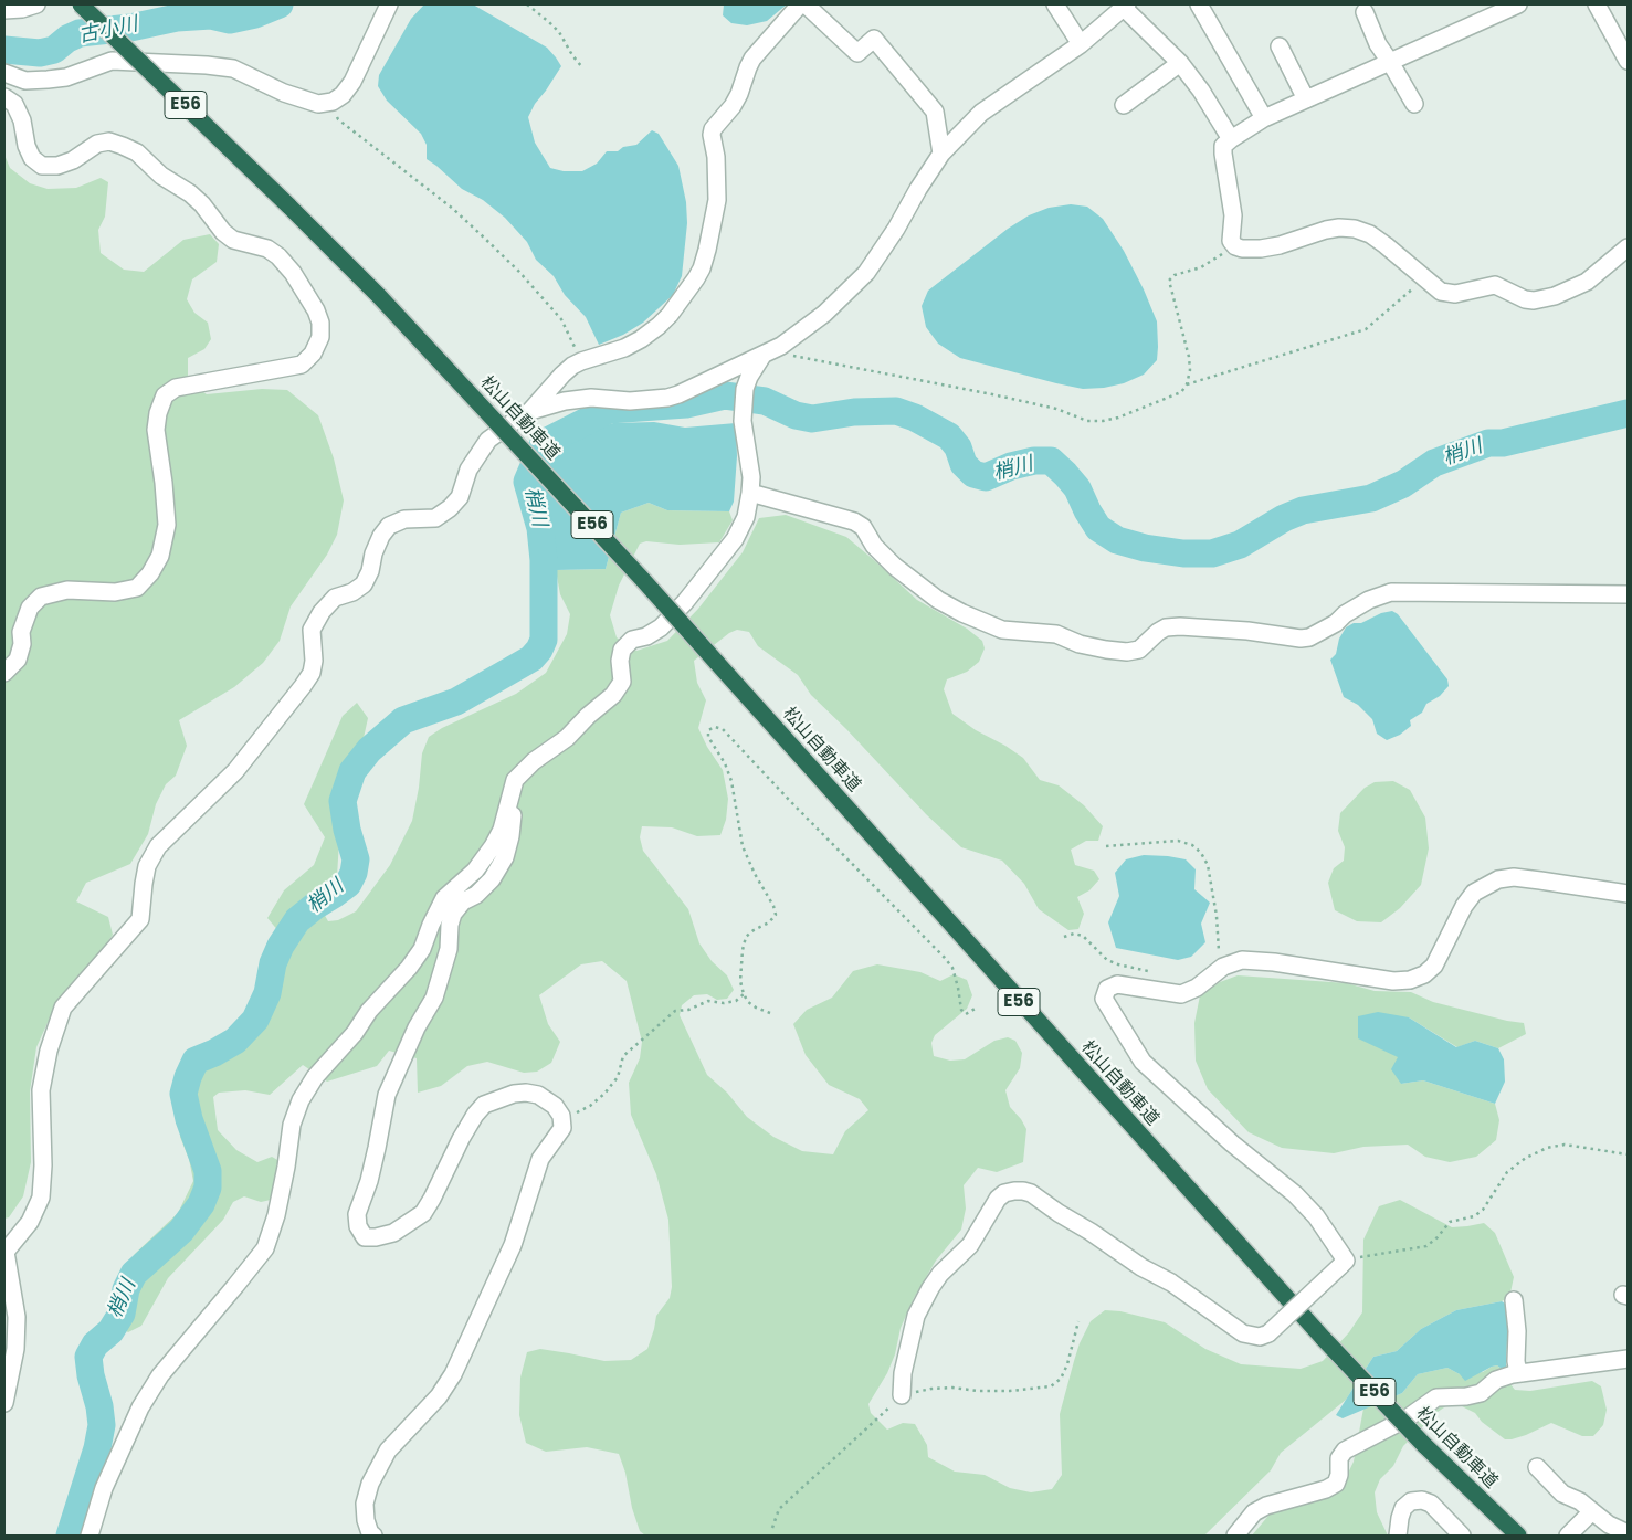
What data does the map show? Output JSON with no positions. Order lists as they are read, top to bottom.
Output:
{
  "streets": {
    "highway": ["E56", "松山自動車道"]
  },
  "water": ["古小川", "梢川"]
}
